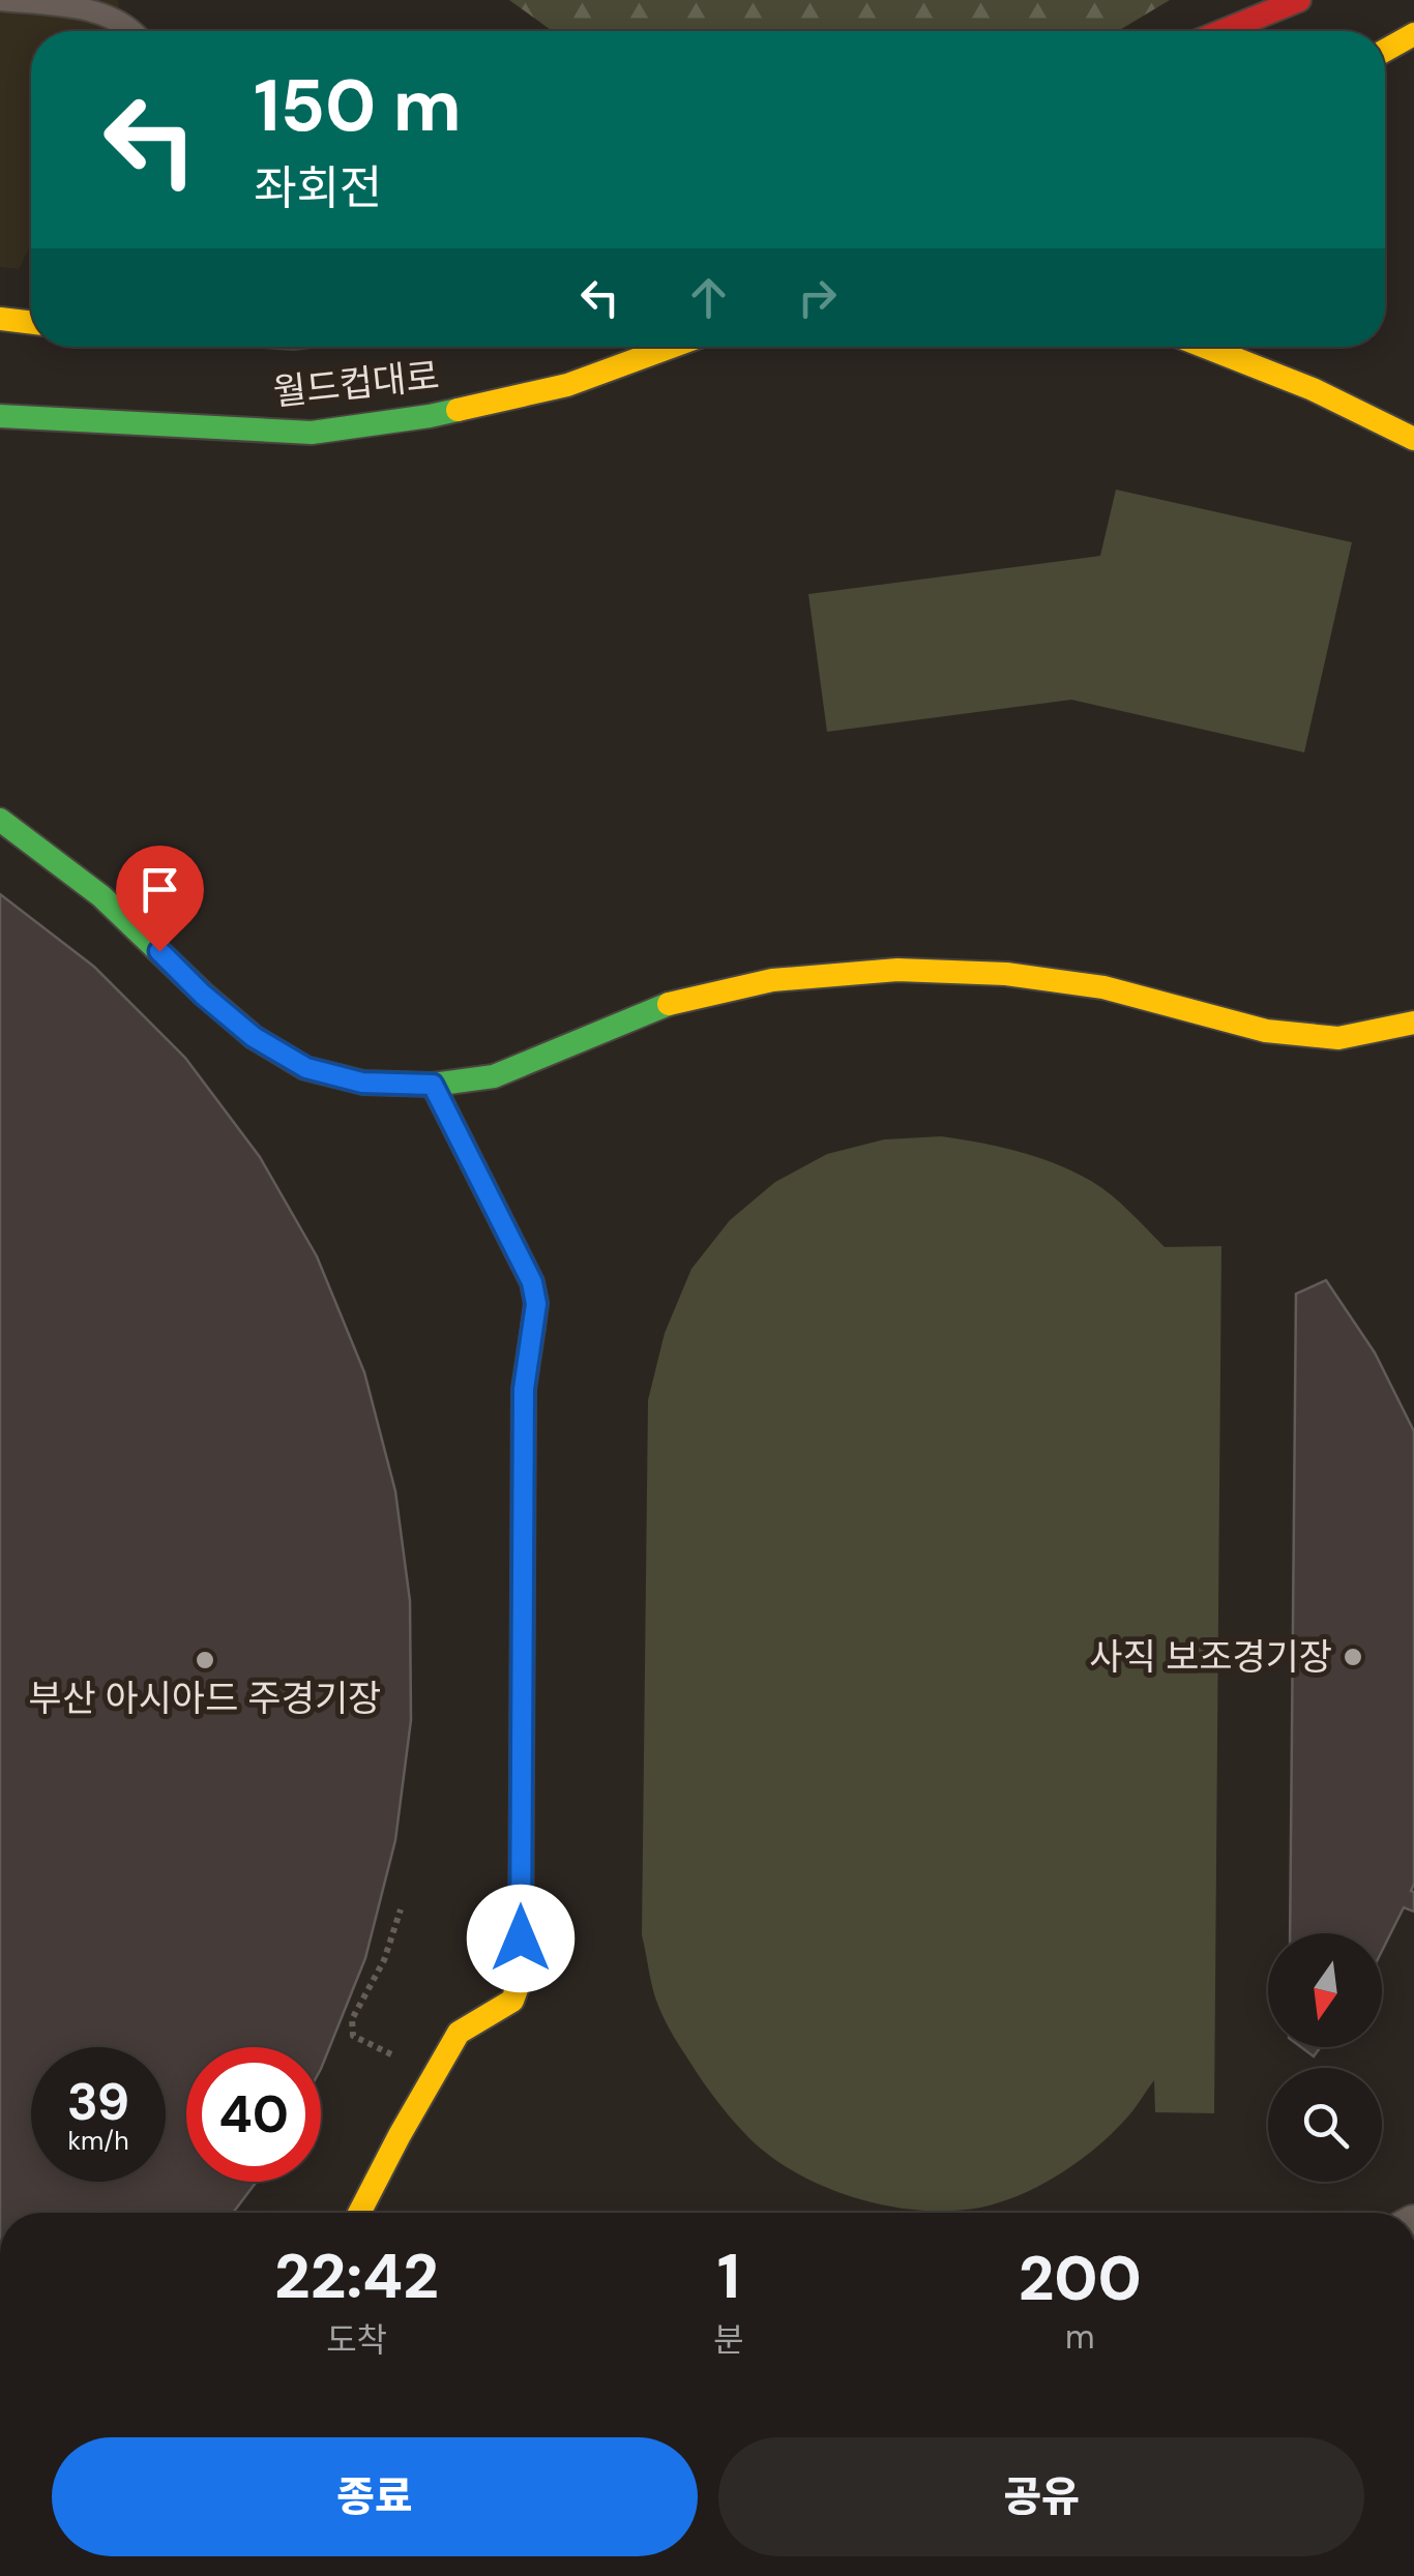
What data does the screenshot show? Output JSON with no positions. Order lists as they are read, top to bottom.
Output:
{
  "streets": {
    "street": ["월드컵대로"]
  },
  "places": ["사직 보조경기장", "부산 아시아드 주경기장"],
  "north": "bottom",
  "page": {
    "turn": ["150 m", "좌회전"],
    "speed": "39 km/h",
    "limit": "40",
    "eta": [
      "22:42",
      "도착",
      "1",
      "분",
      "200",
      "m"
    ],
    "buttons": ["종료", "공유"]
  }
}
